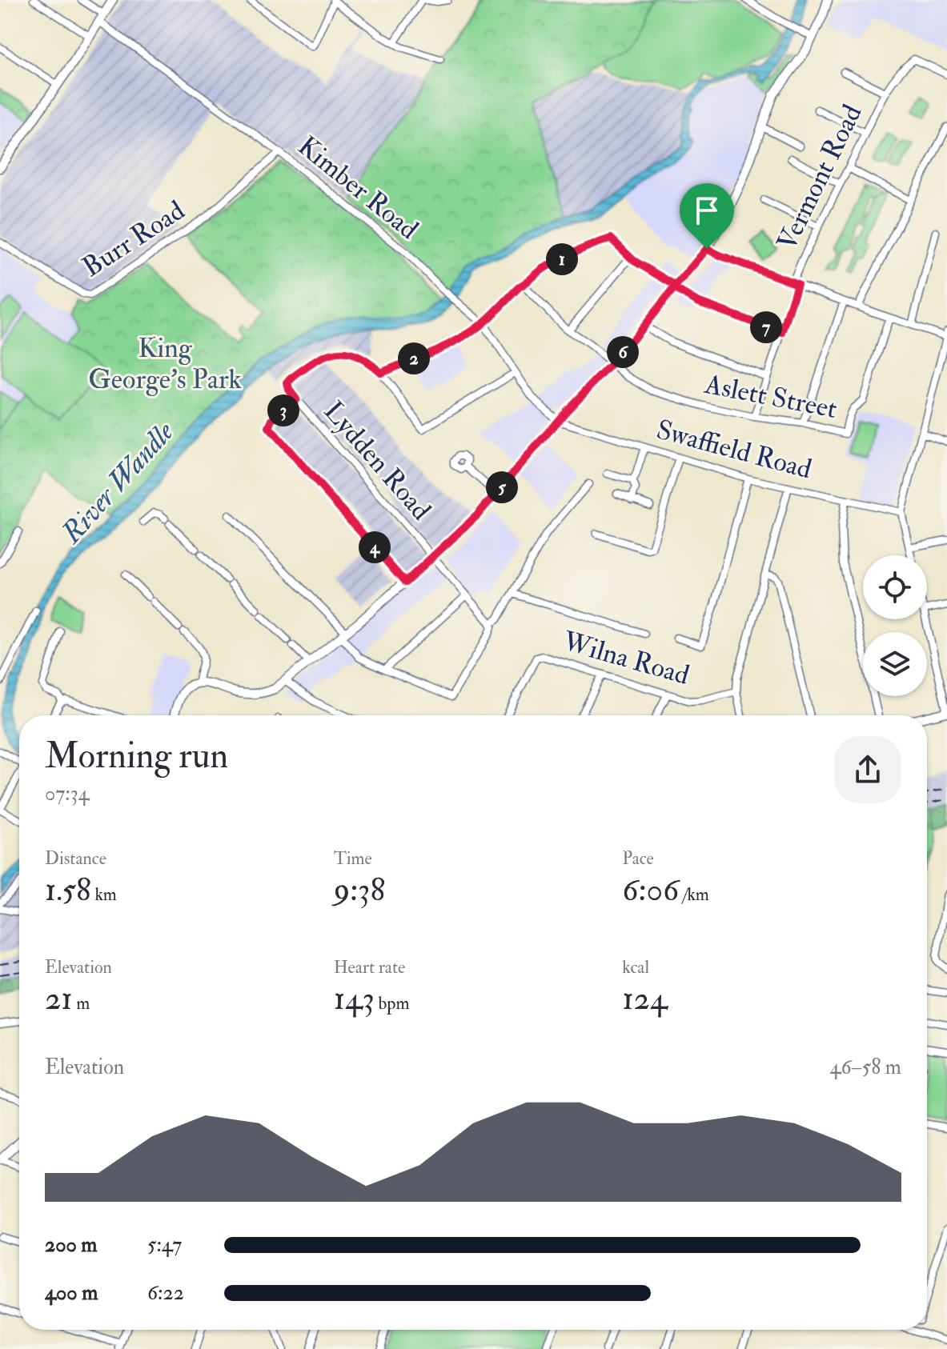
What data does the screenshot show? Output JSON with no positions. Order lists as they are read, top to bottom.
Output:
{
  "streets": {
    "street": [
      "Vermont Road",
      "Kimber Road",
      "Burr Road",
      "Aslett Street",
      "Swaffield Road",
      "Lydden Road",
      "Wilna Road"
    ]
  },
  "crossings": [
    ["Vermont Road", "Aslett Street"],
    ["Kimber Road", "Burr Road"],
    ["Kimber Road", "Swaffield Road"]
  ],
  "water": ["River Wandle"],
  "parks": ["King George's Park"],
  "page": {
    "pins": [
      "1",
      "7",
      "6",
      "2",
      "3",
      "5",
      "4"
    ],
    "heading": ["Morning run", "07:34"],
    "stats": [
      ["Distance", "1.58 km"],
      ["Time", "9:38"],
      ["Pace", "6:06 /km"],
      ["Elevation", "21 m"],
      ["Heart rate", "143 bpm"],
      ["kcal", "124"]
    ],
    "chart": ["Elevation", "46–58 m"],
    "list": [
      {
        "name": "200 m",
        "note": "5:47"
      },
      {
        "name": "400 m",
        "note": "6:22"
      }
    ]
  }
}
